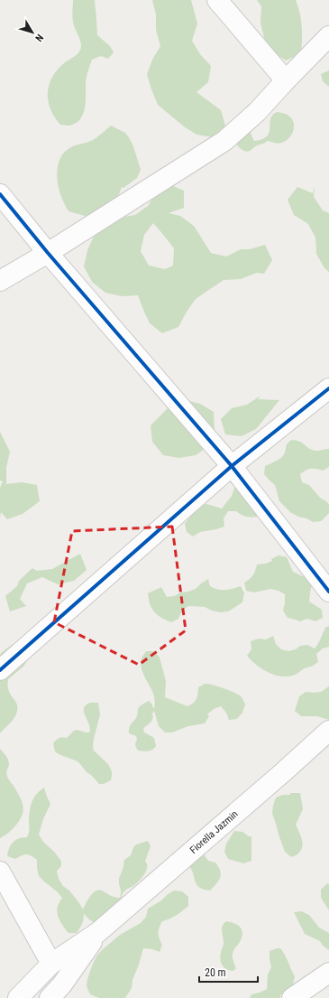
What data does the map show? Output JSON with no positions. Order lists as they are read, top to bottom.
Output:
{
  "streets": {
    "street": ["Fiorella Jazmin"]
  },
  "scale_bar": "20 m",
  "north": "bottom right"
}
